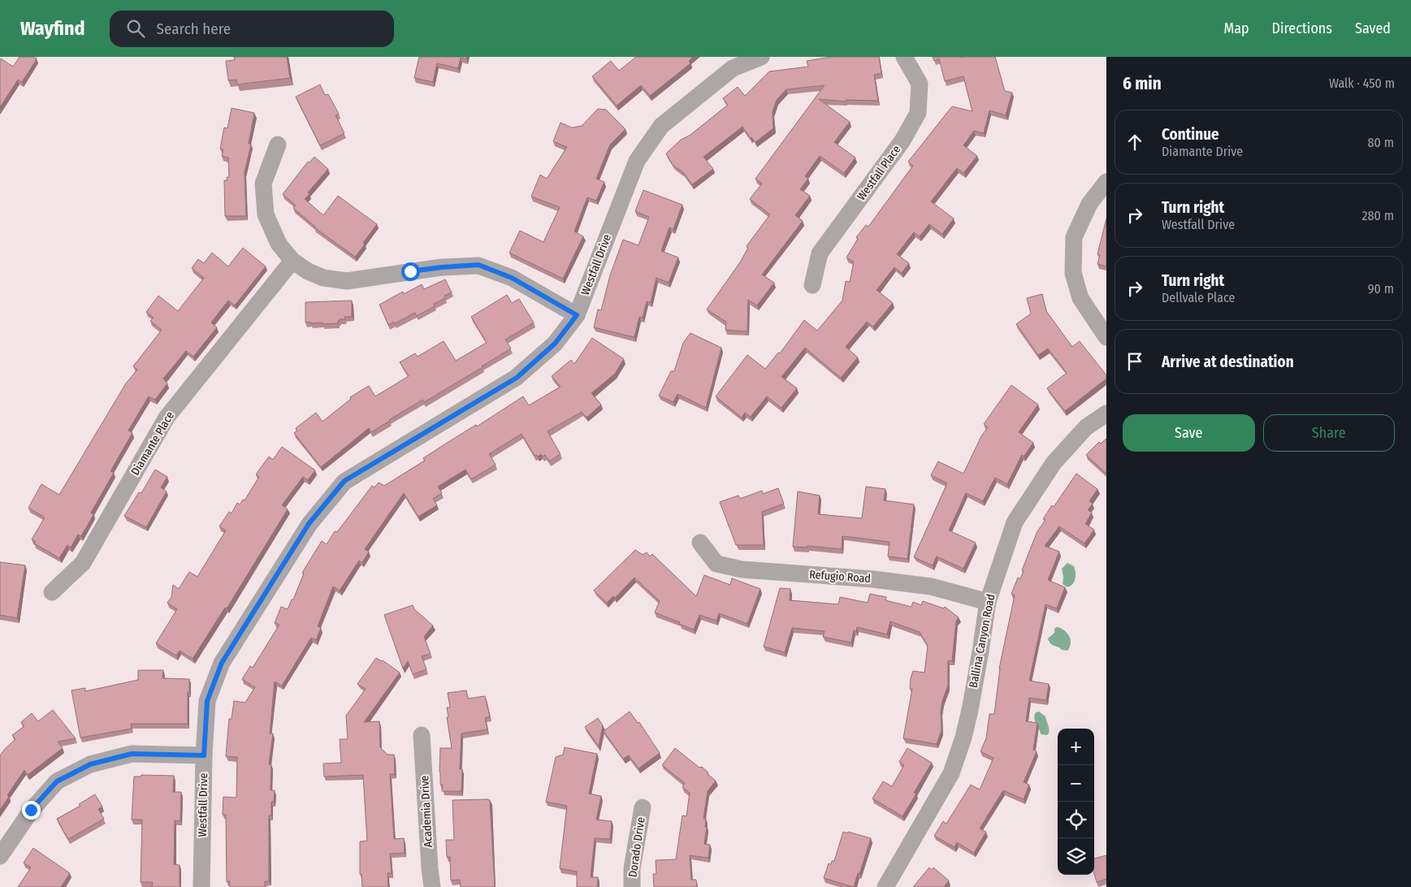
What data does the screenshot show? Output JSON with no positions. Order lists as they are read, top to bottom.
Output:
{
  "streets": {
    "street": [
      "Westfall Place",
      "Westfall Drive",
      "Diamante Place",
      "Refugio Road",
      "Ballina Canyon Road",
      "Academia Drive",
      "Dorado Drive"
    ]
  },
  "crossings": [
    ["Refugio Road", "Ballina Canyon Road"]
  ],
  "page": {
    "header": "Wayfind",
    "search": "Search here",
    "nav": ["Map", "Directions", "Saved"],
    "heading": ["6 min", "Walk · 450 m"],
    "list": [
      ["Continue", "Diamante Drive", "80 m"],
      ["Turn right", "Westfall Drive", "280 m"],
      ["Turn right", "Dellvale Place", "90 m"],
      "Arrive at destination"
    ],
    "buttons": ["Save", "Share"],
    "map_buttons": ["+", "−"]
  }
}
